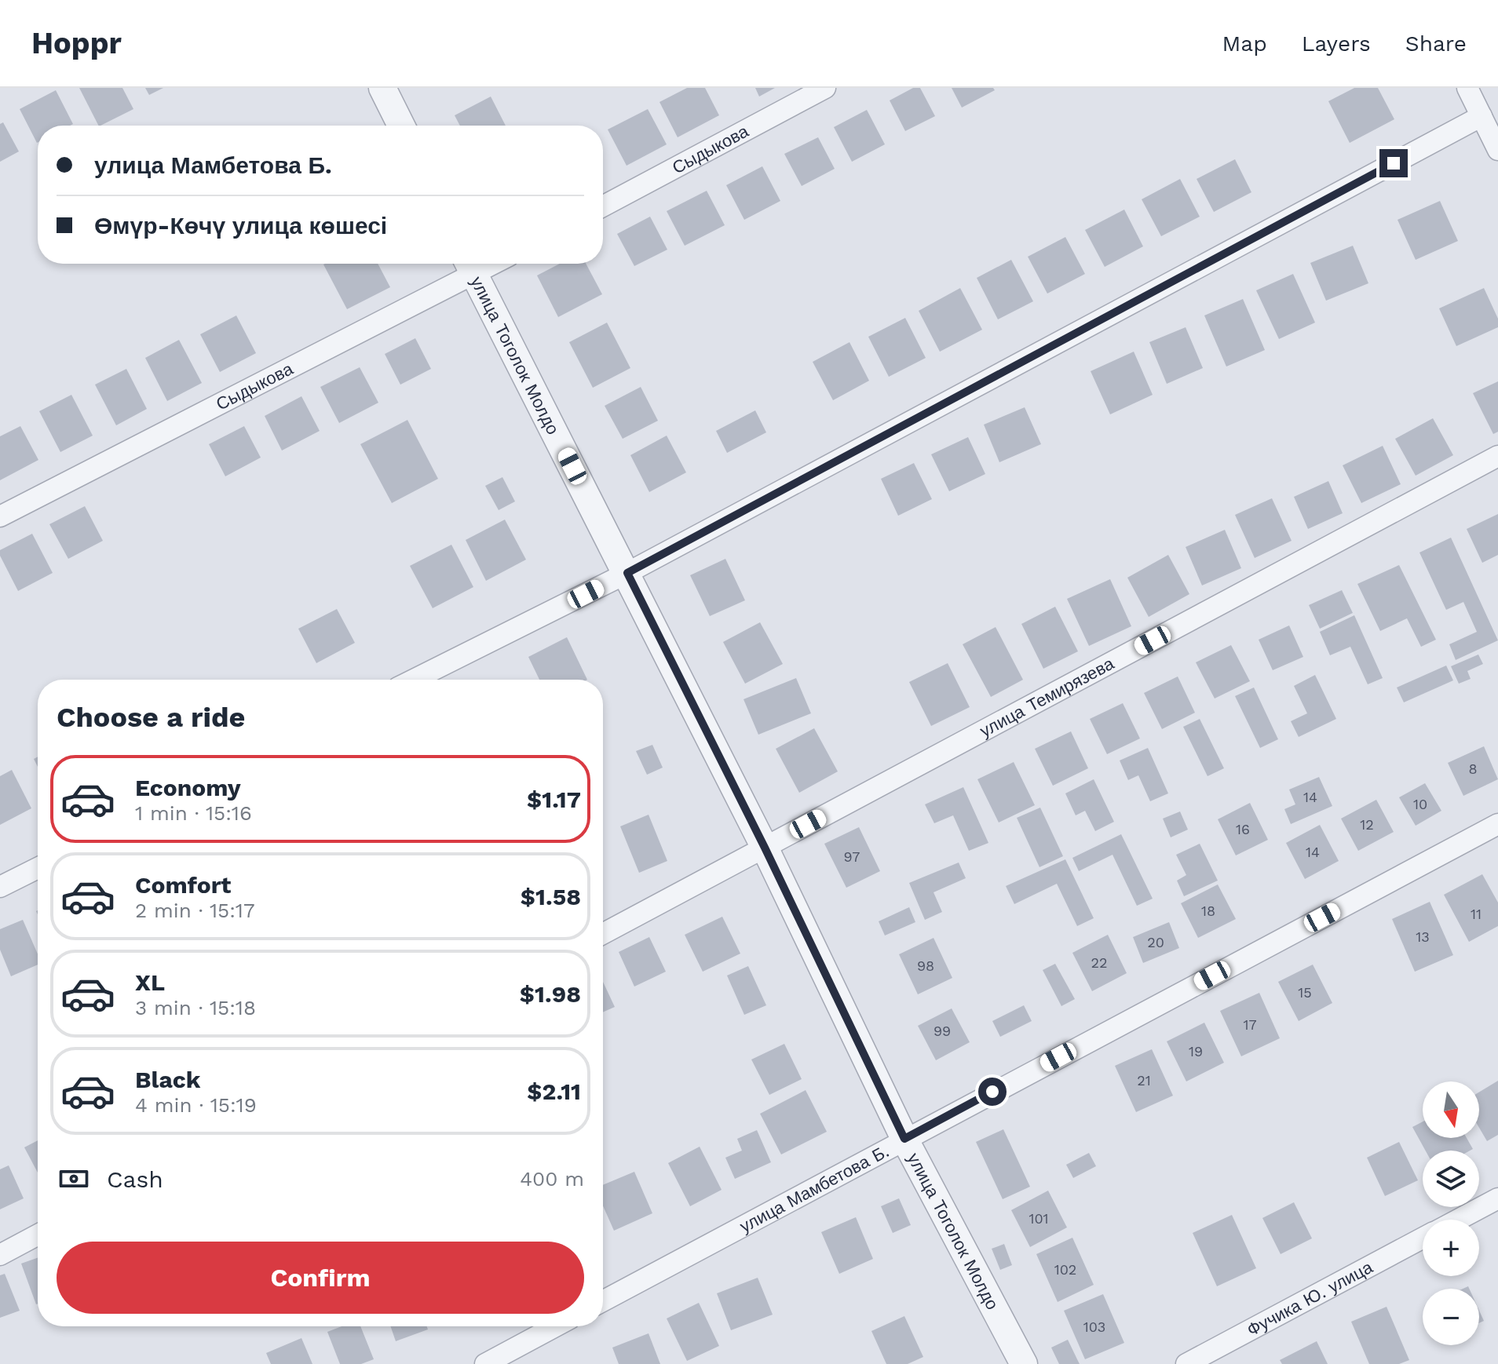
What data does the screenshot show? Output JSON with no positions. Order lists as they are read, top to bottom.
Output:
{
  "streets": {
    "street": [
      "Сыдыкова",
      "улица Тоголок Молдо",
      "улица Темирязева",
      "улица Мамбетова Б.",
      "Фучика Ю. улица"
    ]
  },
  "crossings": [
    ["Сыдыкова", "улица Тоголок Молдо"],
    ["улица Тоголок Молдо", "улица Темирязева"],
    ["улица Тоголок Молдо", "улица Мамбетова Б."]
  ],
  "house_numbers": [
    "8",
    "14",
    "10",
    "12",
    "16",
    "14",
    "97",
    "18",
    "11",
    "13",
    "20",
    "22",
    "98",
    "15",
    "17",
    "99",
    "19",
    "21",
    "101",
    "102",
    "103"
  ],
  "north": "bottom",
  "page": {
    "header": "Hoppr",
    "nav": ["Map", "Layers", "Share"],
    "banner": ["улица Мамбетова Б.", "Өмүр-Көчү улица көшесі"],
    "heading": "Choose a ride",
    "list": [
      {
        "name": "Economy",
        "note": "1 min · 15:16",
        "value": "$1.17"
      },
      {
        "name": "Comfort",
        "note": "2 min · 15:17",
        "value": "$1.58"
      },
      {
        "name": "XL",
        "note": "3 min · 15:18",
        "value": "$1.98"
      },
      {
        "name": "Black",
        "note": "4 min · 15:19",
        "value": "$2.11"
      }
    ],
    "map_buttons": ["+", "−"],
    "pay": ["Cash", "400 m"],
    "buttons": "Confirm"
  }
}
